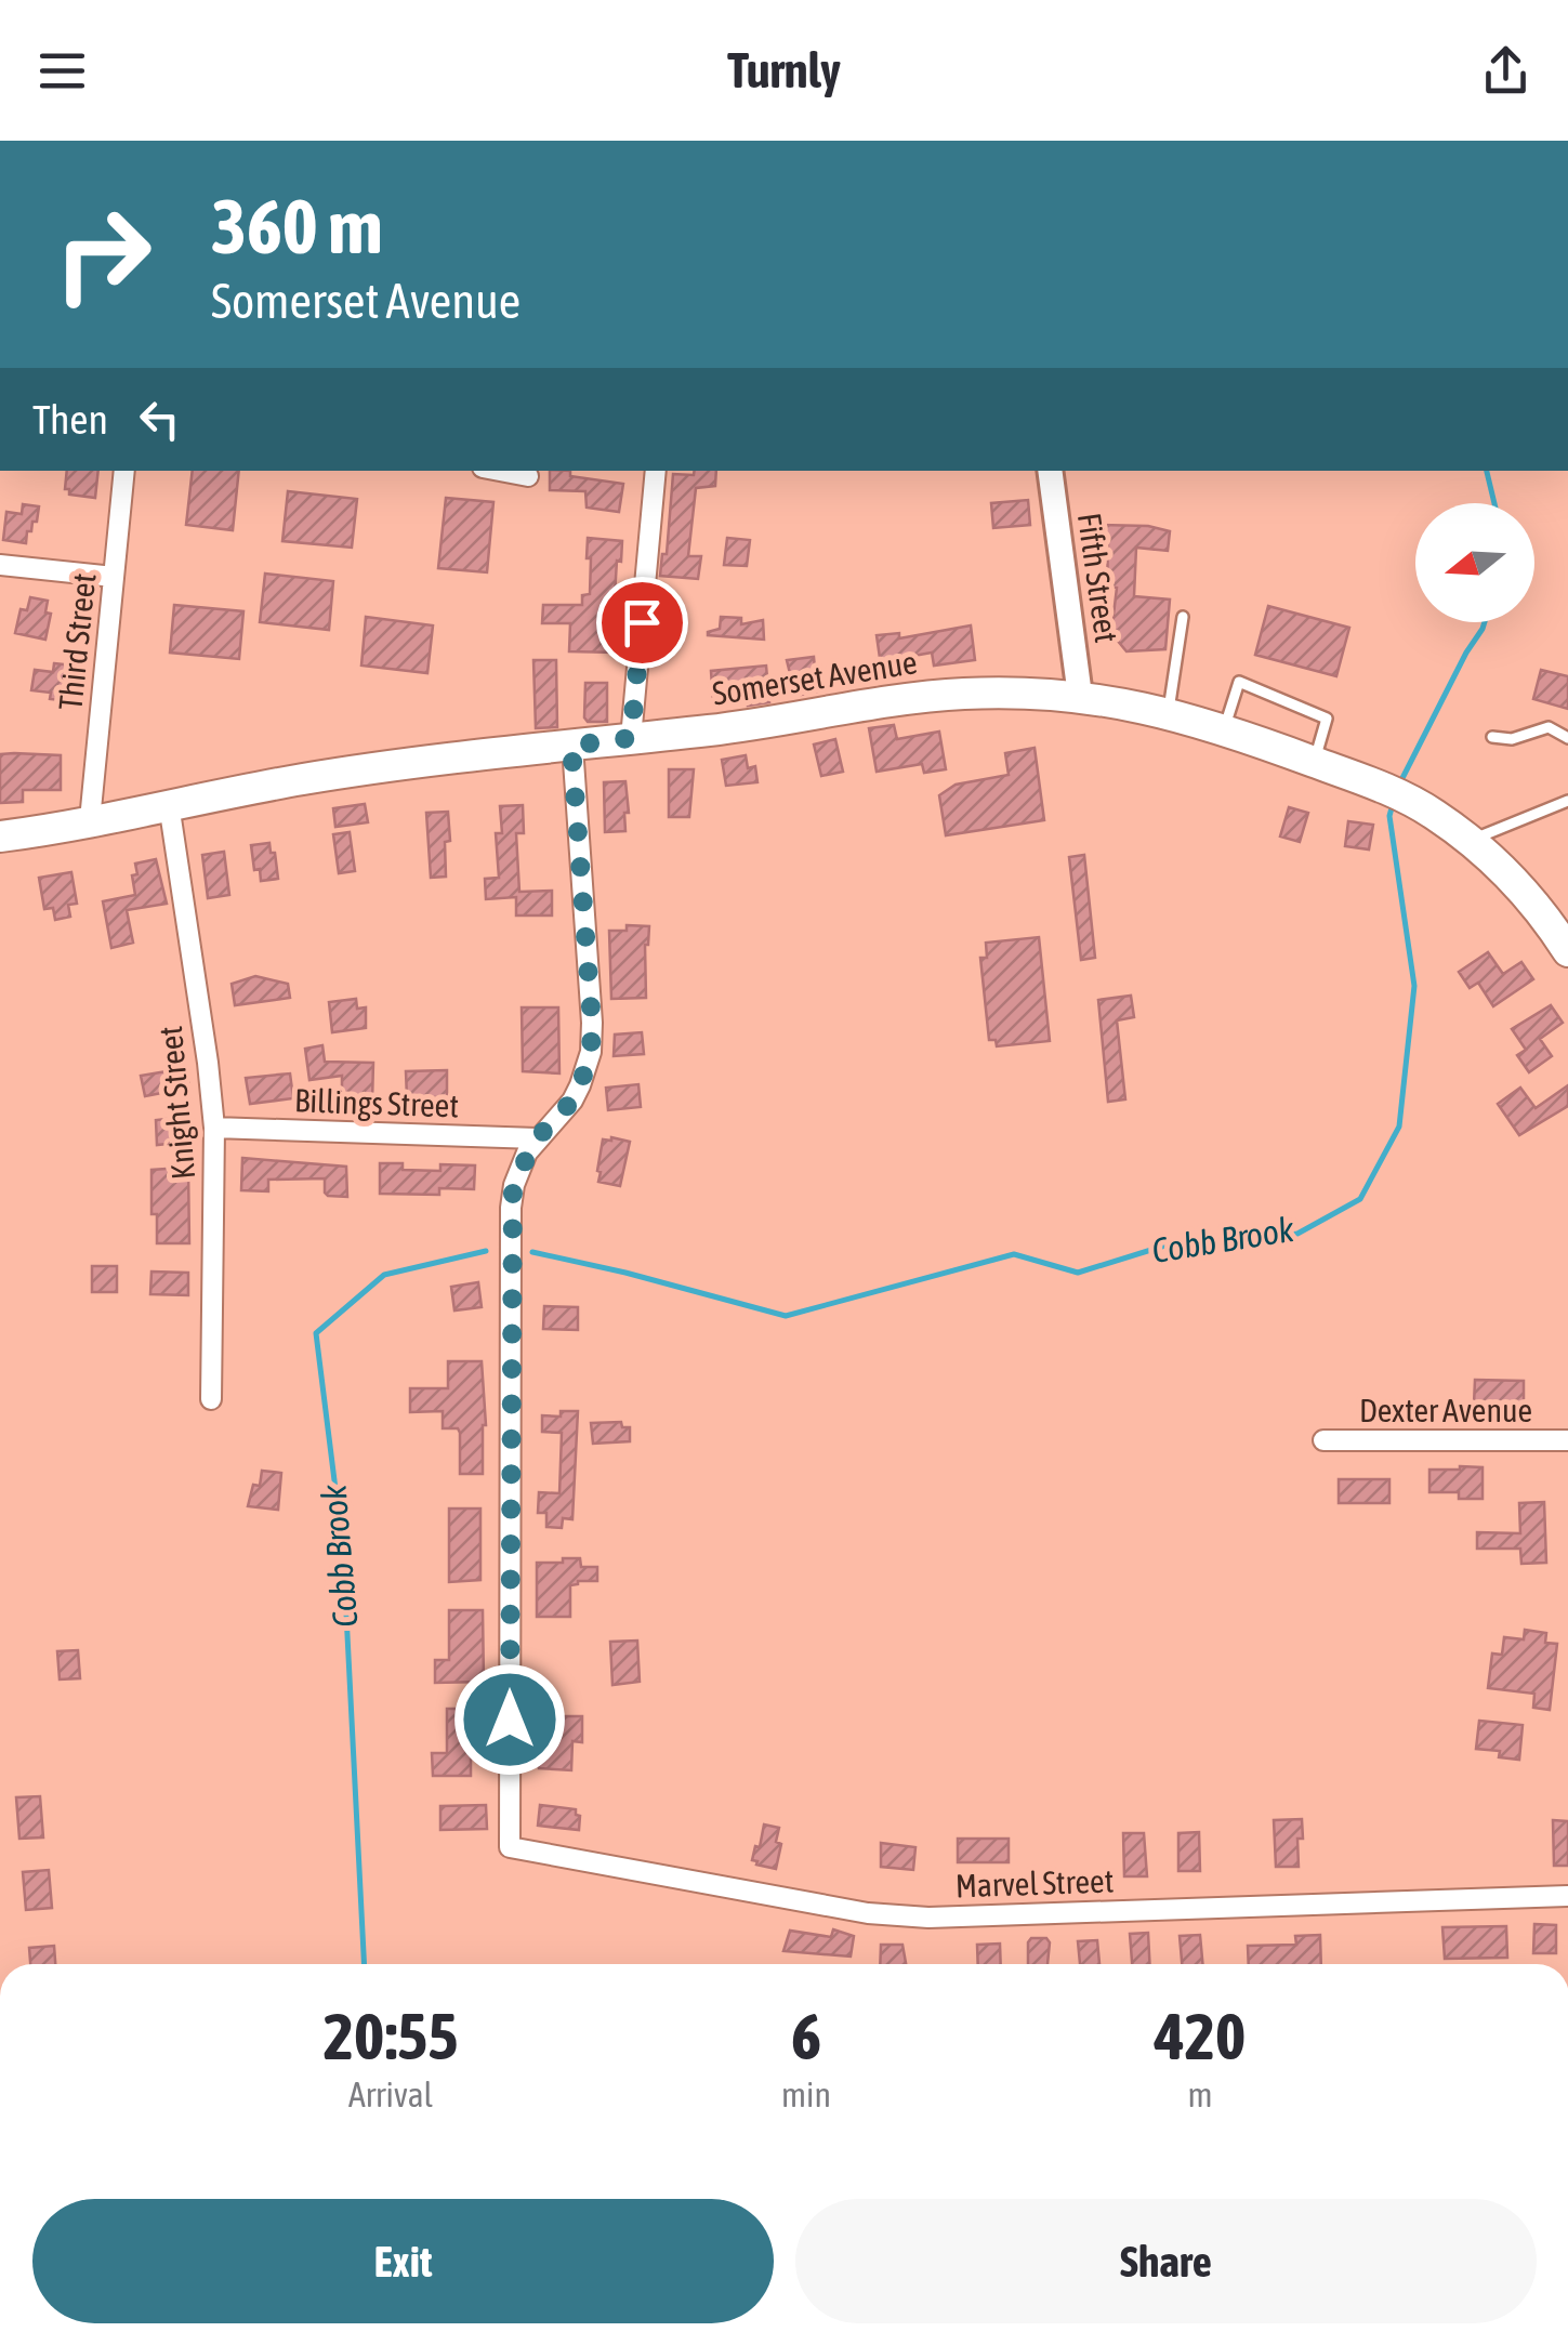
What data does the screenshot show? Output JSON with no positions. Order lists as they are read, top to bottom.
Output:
{
  "streets": {
    "main road": ["Somerset Avenue"],
    "street": [
      "Fifth Street",
      "Third Street",
      "Knight Street",
      "Billings Street",
      "Dexter Avenue",
      "Marvel Street"
    ]
  },
  "crossings": [
    ["Fifth Street", "Somerset Avenue"],
    ["Third Street", "Somerset Avenue"],
    ["Somerset Avenue", "Knight Street"],
    ["Knight Street", "Billings Street"],
    ["Billings Street", "Marvel Street"]
  ],
  "water": ["Cobb Brook"],
  "north": "left",
  "page": {
    "header": "Turnly",
    "turn": ["360 m", "Somerset Avenue"],
    "then": "Then",
    "eta": [
      "20:55",
      "Arrival",
      "6",
      "min",
      "420",
      "m"
    ],
    "buttons": ["Exit", "Share"]
  }
}
